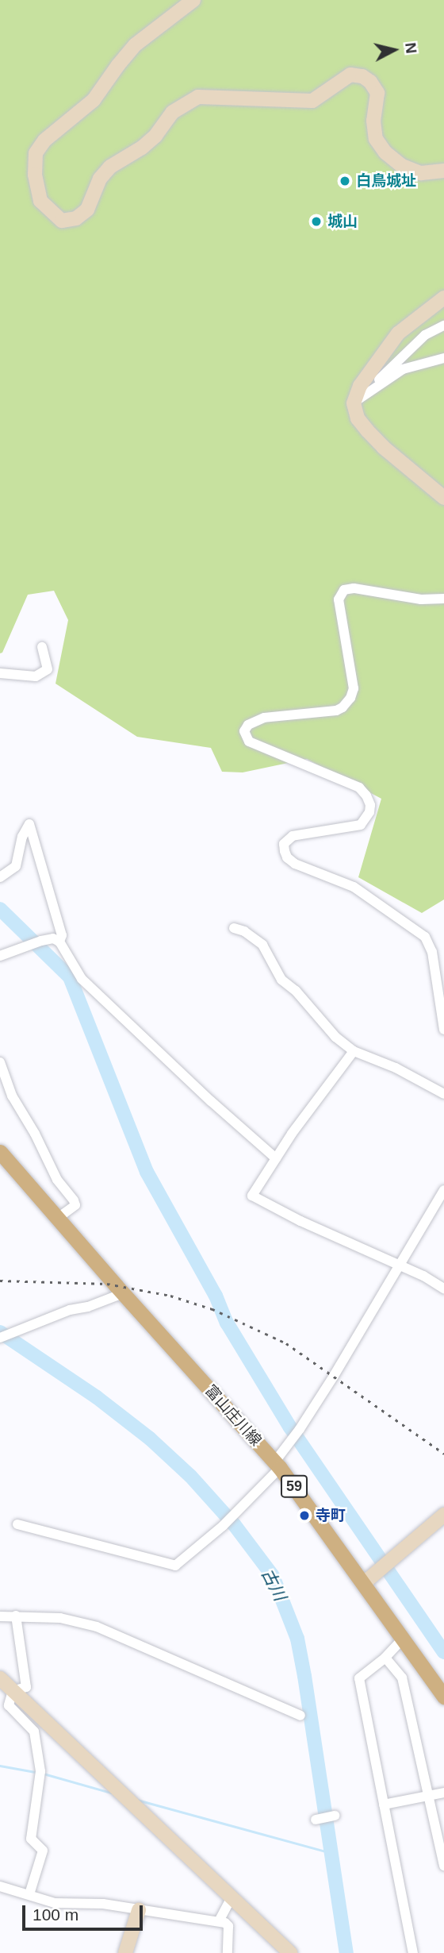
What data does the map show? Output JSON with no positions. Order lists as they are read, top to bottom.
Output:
{
  "streets": {
    "main road": ["富山庄川線", "59"]
  },
  "water": ["古川"],
  "places": ["白鳥城址", "城山", "寺町"],
  "scale_bar": "100 m",
  "north": "right"
}
